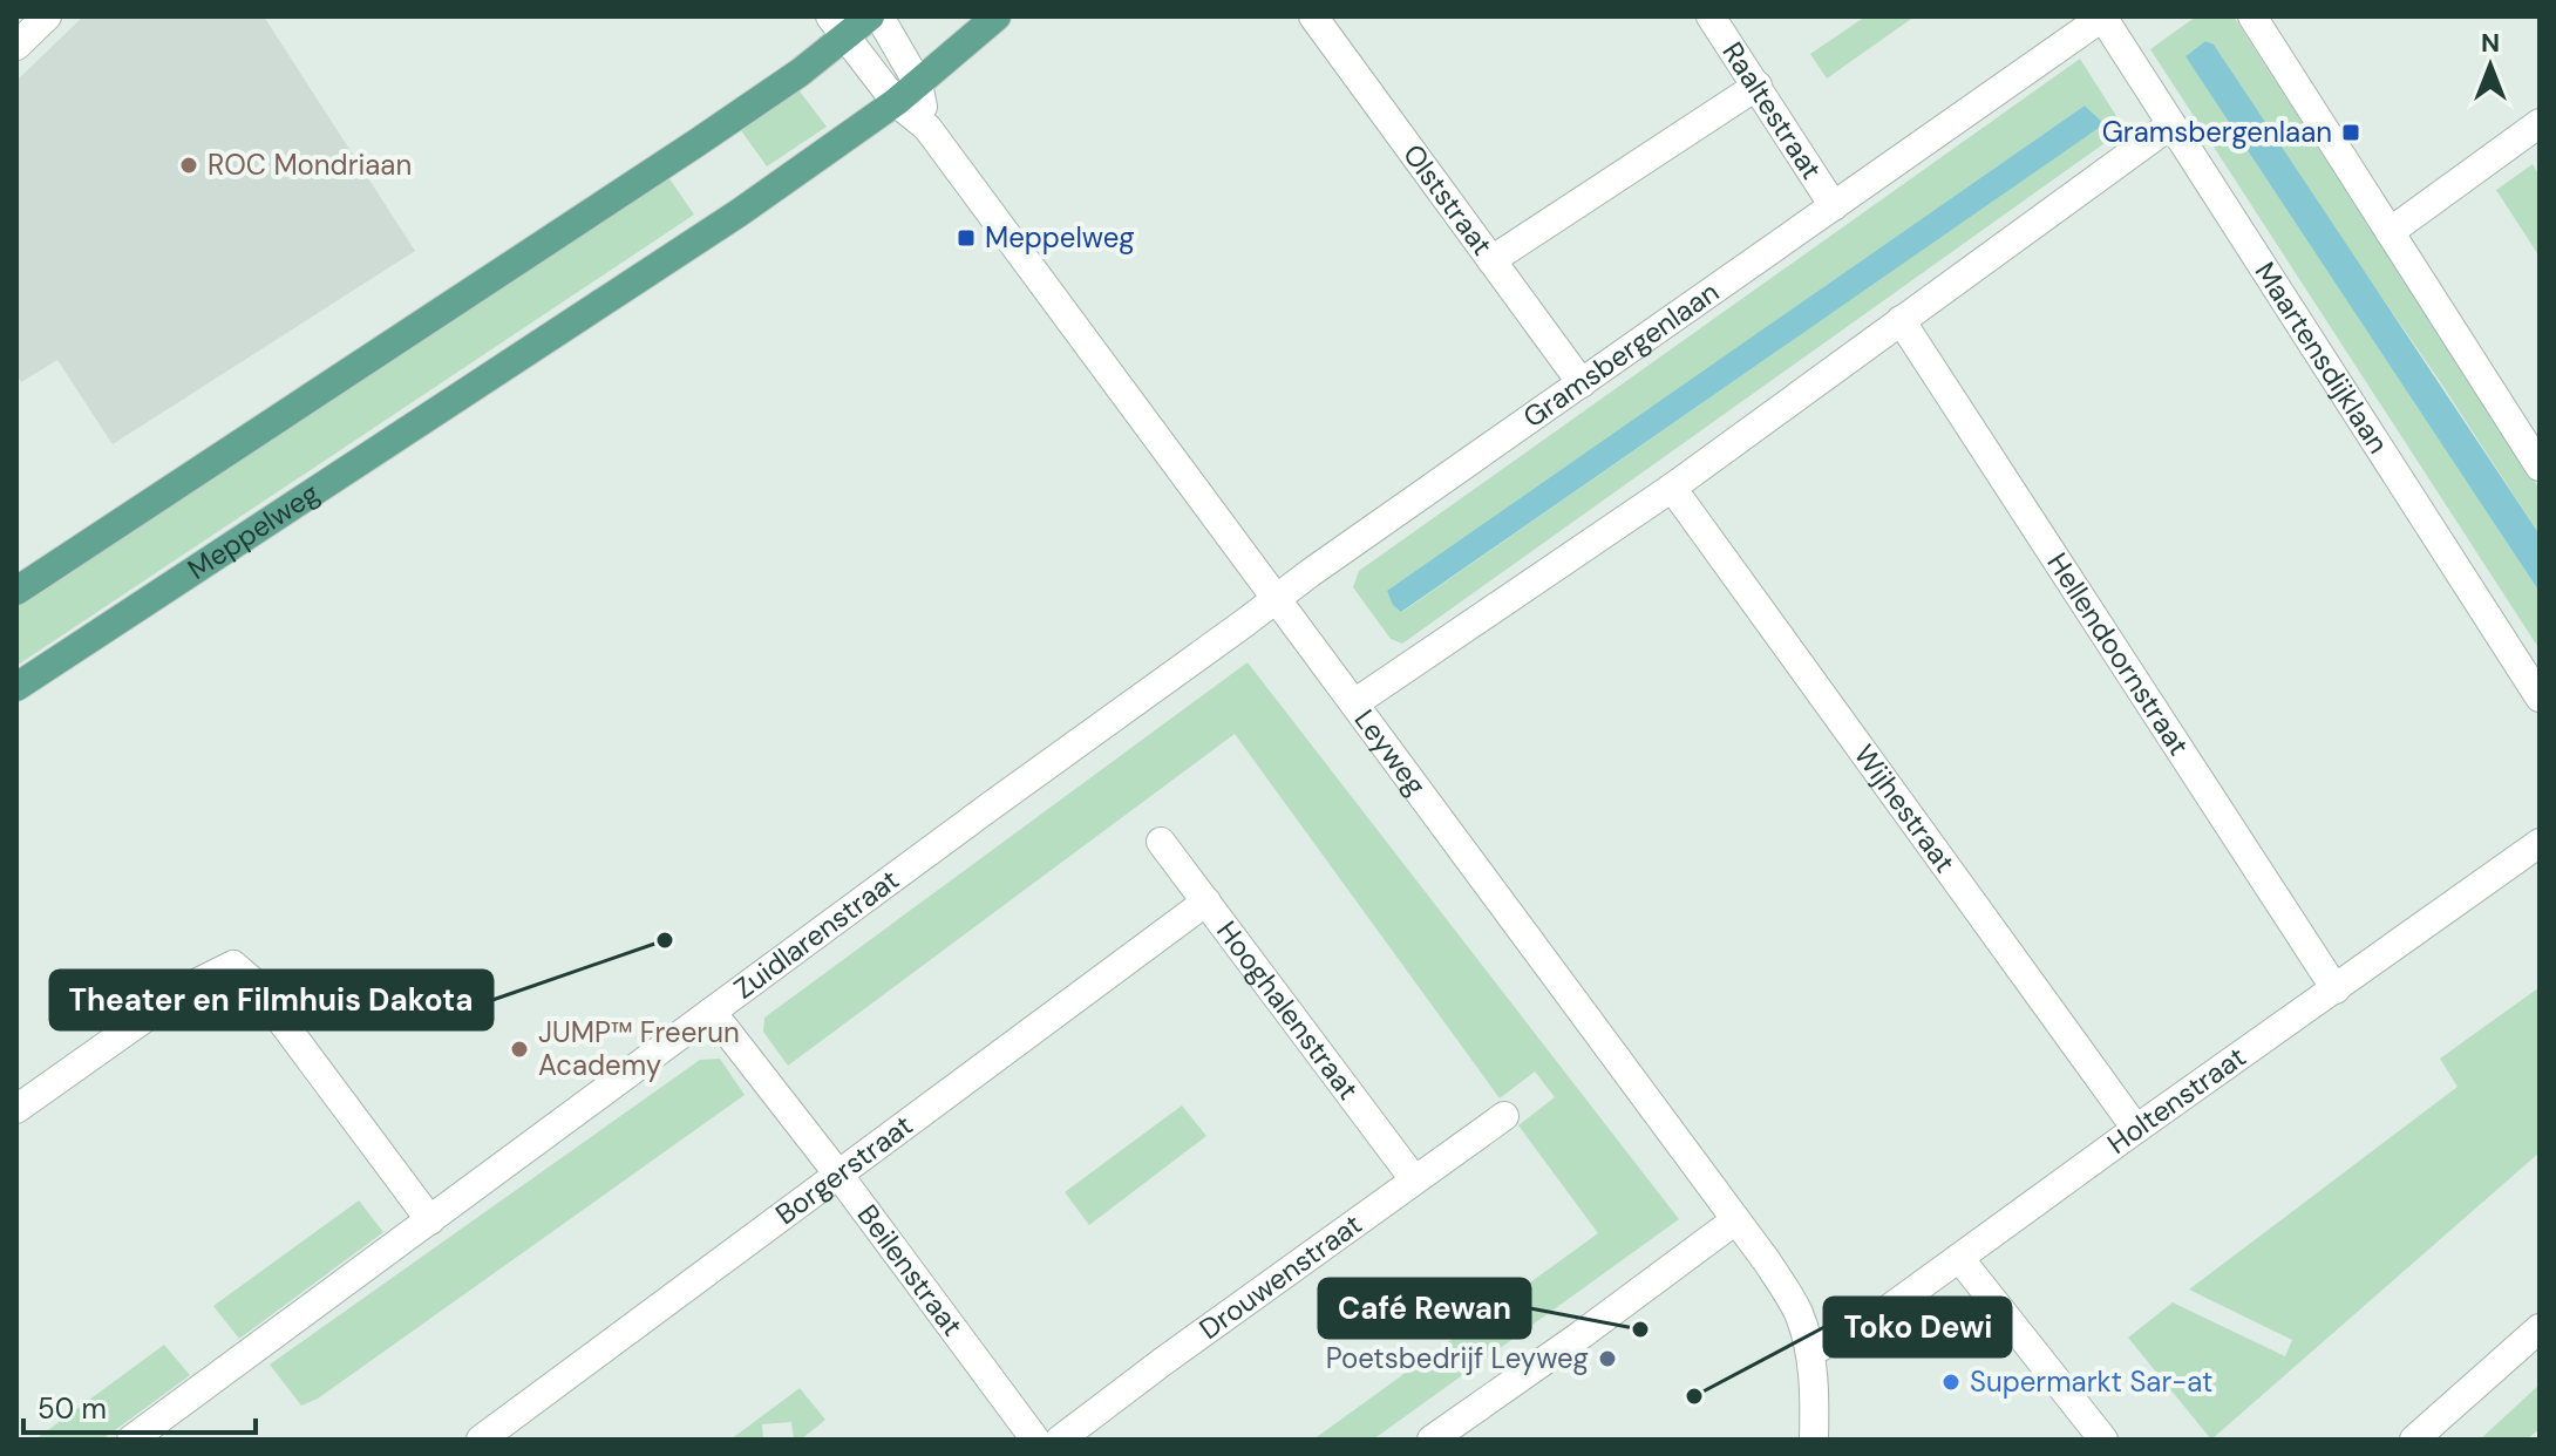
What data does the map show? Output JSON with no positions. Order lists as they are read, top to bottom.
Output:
{
  "streets": {
    "main road": ["Meppelweg"],
    "street": [
      "Raaltestraat",
      "Olststraat",
      "Gramsbergenlaan",
      "Maartensdijklaan",
      "Hellendoornstraat",
      "Leyweg",
      "Wijhestraat",
      "Zuidlarenstraat",
      "Hooghalenstraat",
      "Holtenstraat",
      "Borgerstraat",
      "Beilenstraat",
      "Drouwenstraat"
    ]
  },
  "crossings": [
    ["Raaltestraat", "Gramsbergenlaan"],
    ["Olststraat", "Gramsbergenlaan"],
    ["Gramsbergenlaan", "Maartensdijklaan"],
    ["Gramsbergenlaan", "Leyweg"],
    ["Gramsbergenlaan", "Zuidlarenstraat"],
    ["Meppelweg", "Leyweg"],
    ["Hellendoornstraat", "Holtenstraat"],
    ["Leyweg", "Zuidlarenstraat"],
    ["Leyweg", "Holtenstraat"],
    ["Wijhestraat", "Holtenstraat"],
    ["Zuidlarenstraat", "Beilenstraat"],
    ["Hooghalenstraat", "Borgerstraat"],
    ["Hooghalenstraat", "Drouwenstraat"],
    ["Borgerstraat", "Beilenstraat"]
  ],
  "places": {
    "transit": ["Gramsbergenlaan", "Meppelweg"],
    "other": [
      "ROC Mondriaan",
      "Theater en Filmhuis Dakota",
      "JUMP™ Freerun Academy",
      "Café Rewan",
      "Poetsbedrijf Leyweg",
      "Supermarkt Sar-at",
      "Toko Dewi"
    ]
  },
  "scale_bar": "50 m",
  "north": "top"
}
